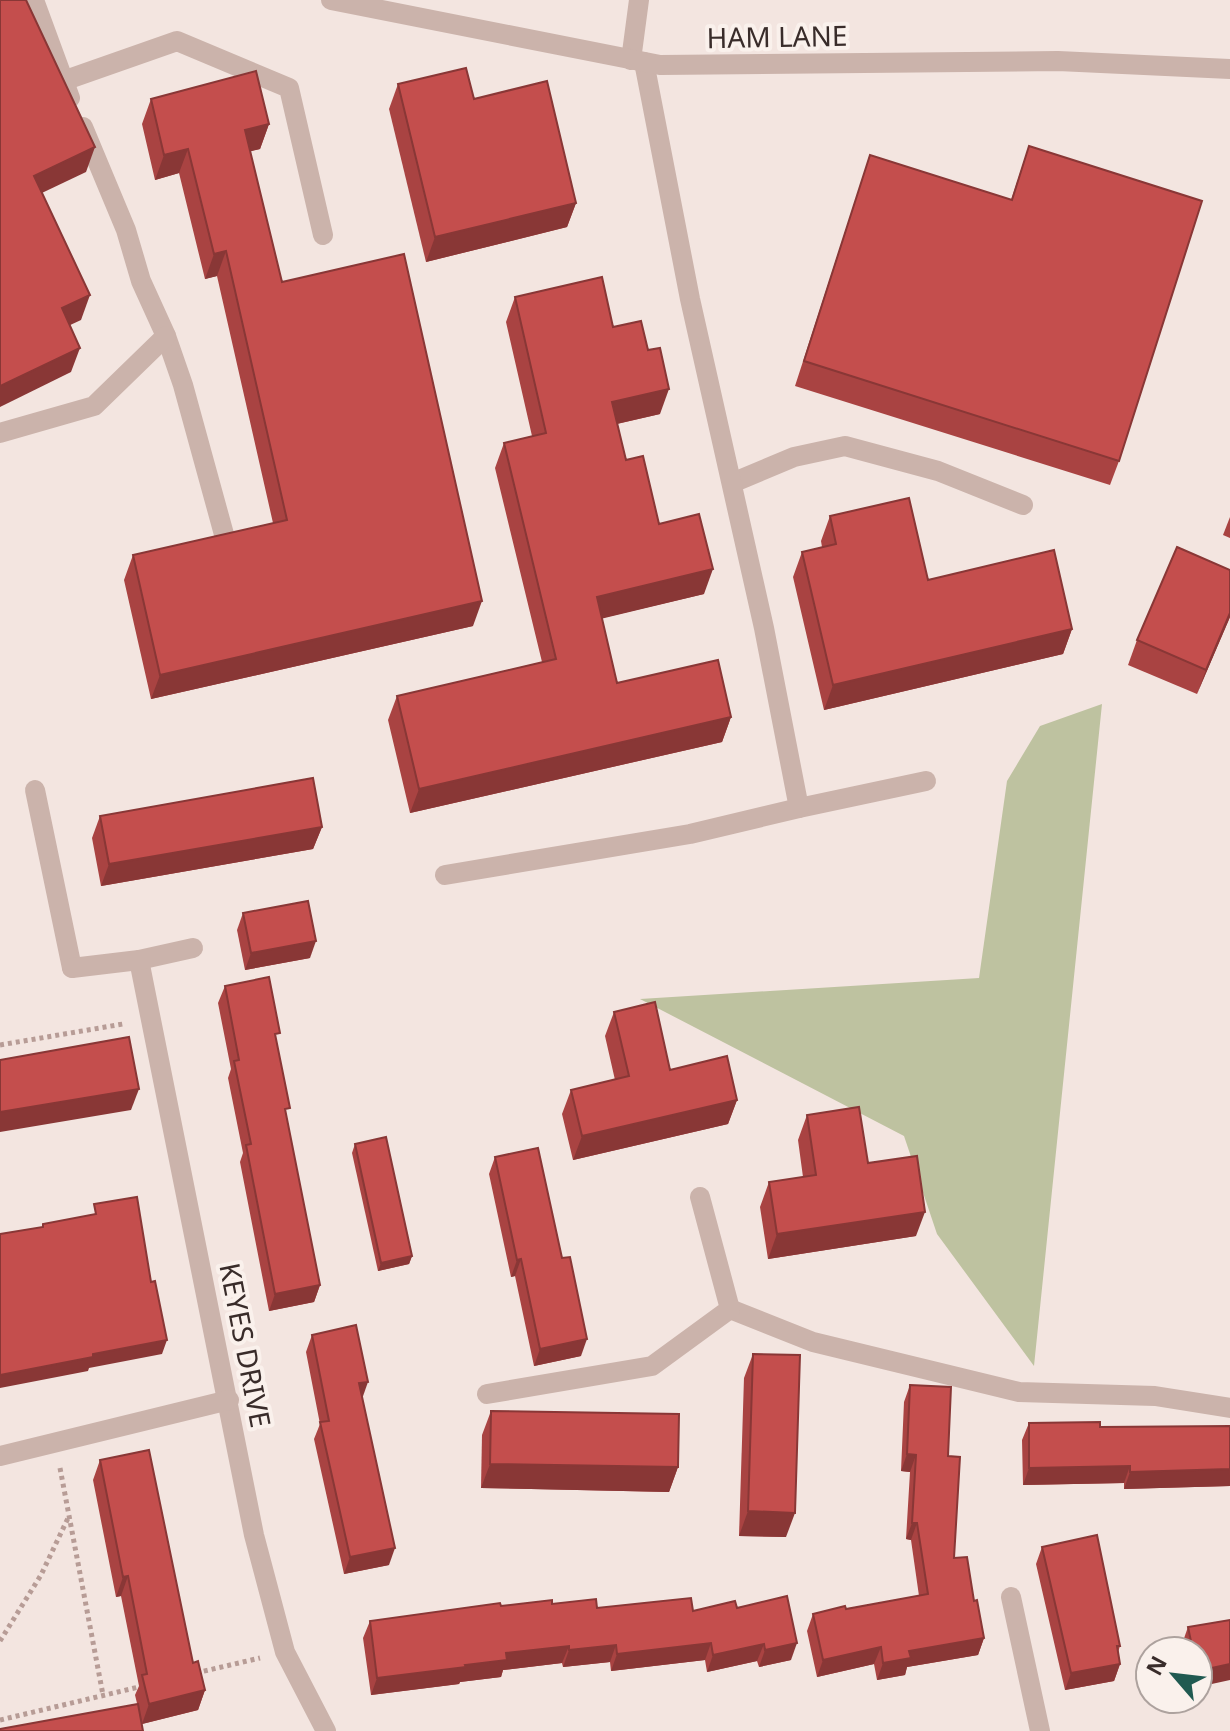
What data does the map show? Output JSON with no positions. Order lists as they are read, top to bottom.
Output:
{
  "streets": {
    "street": ["HAM LANE", "KEYES DRIVE"]
  },
  "north": "top left"
}
